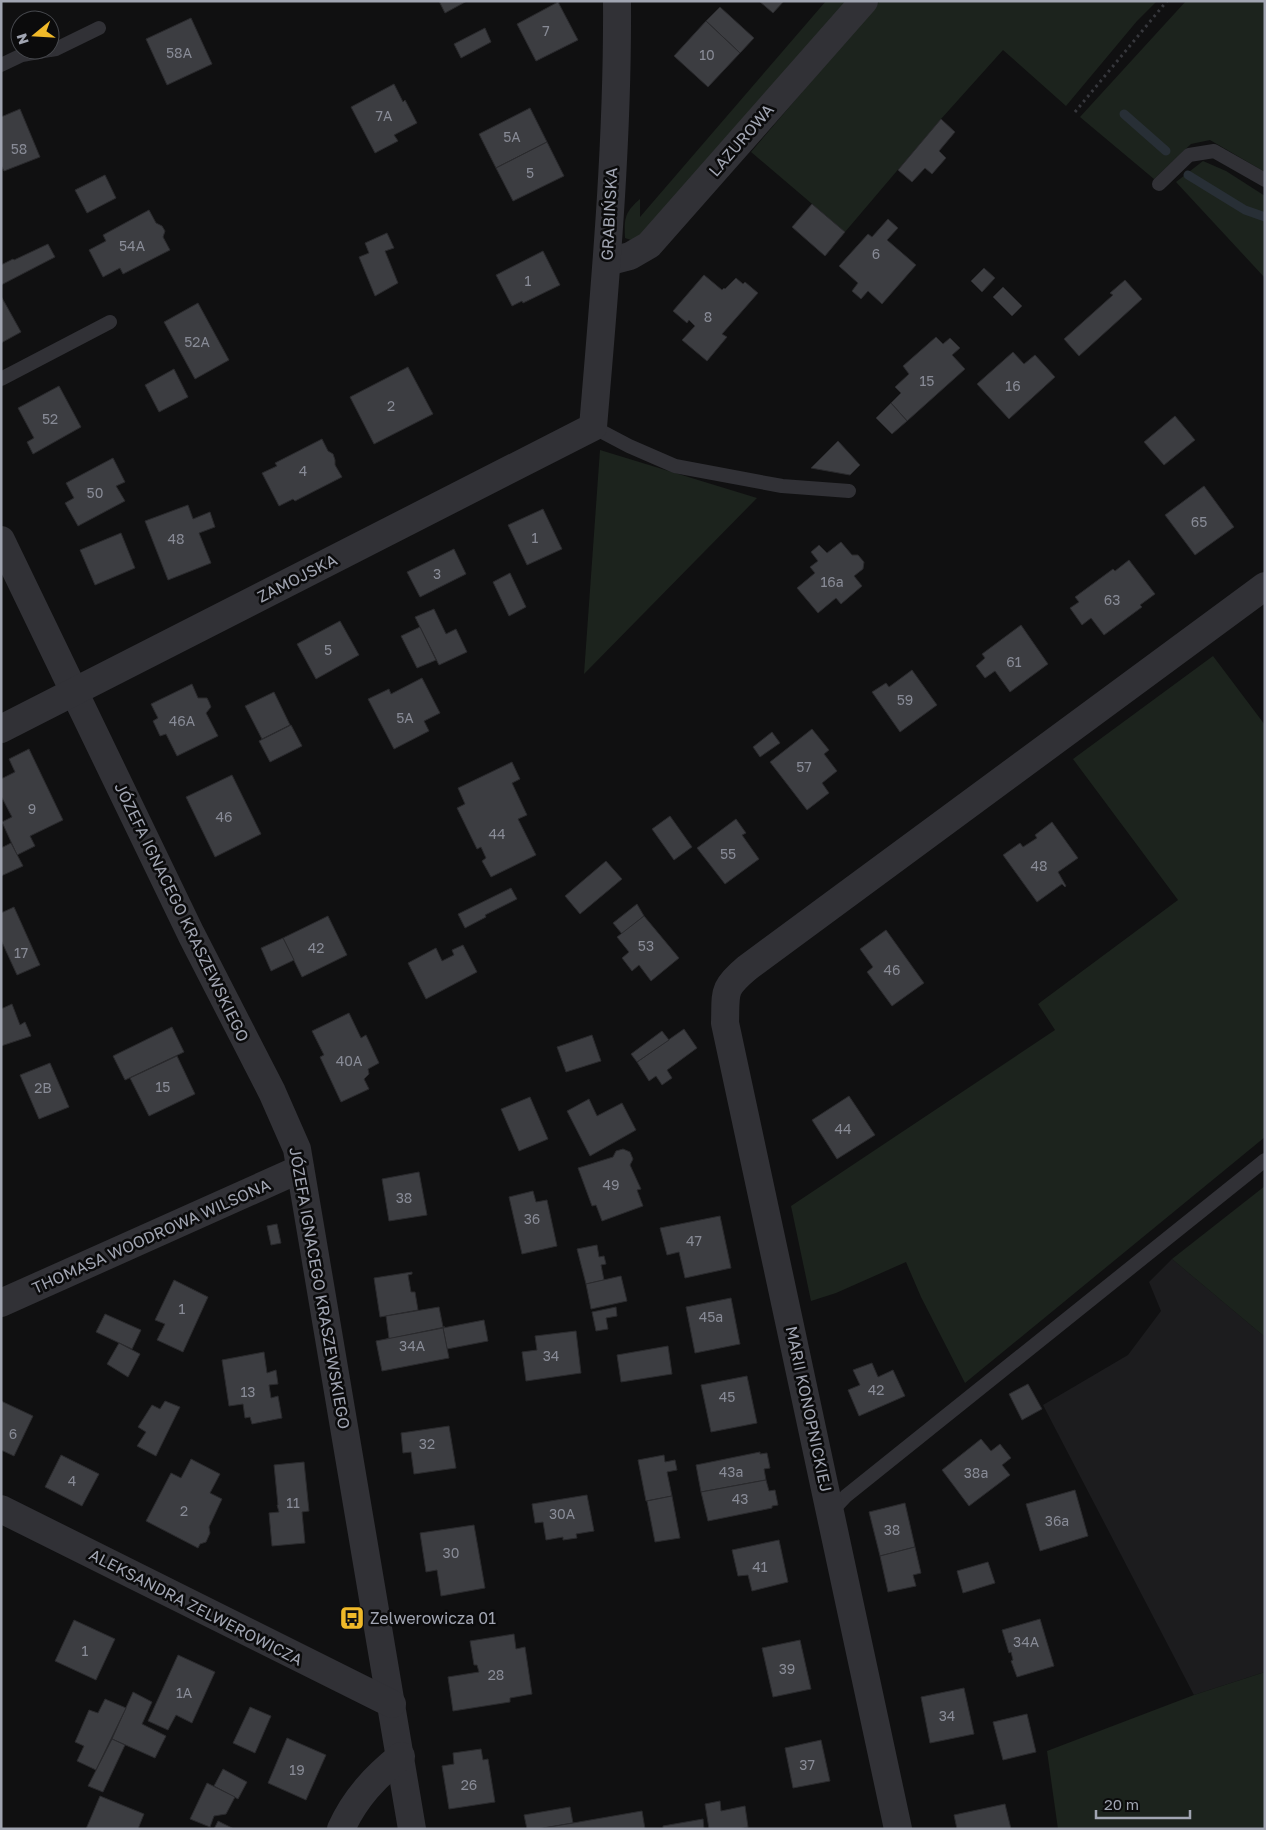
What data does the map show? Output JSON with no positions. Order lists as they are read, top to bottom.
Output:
{
  "streets": {
    "street": [
      "LAZUROWA",
      "GRABIŃSKA",
      "ZAMOJSKA",
      "JÓZEFA IGNACEGO KRASZEWSKIEGO",
      "THOMASA WOODROWA WILSONA",
      "MARII KONOPNICKIEJ",
      "ALEKSANDRA ZELWEROWICZA"
    ]
  },
  "crossings": [
    ["LAZUROWA", "GRABIŃSKA"],
    ["GRABIŃSKA", "ZAMOJSKA"],
    ["ZAMOJSKA", "JÓZEFA IGNACEGO KRASZEWSKIEGO"],
    ["JÓZEFA IGNACEGO KRASZEWSKIEGO", "THOMASA WOODROWA WILSONA"],
    ["JÓZEFA IGNACEGO KRASZEWSKIEGO", "ALEKSANDRA ZELWEROWICZA"]
  ],
  "places": {
    "bus stop": ["Zelwerowicza 01"]
  },
  "house_numbers": [
    "7",
    "58A",
    "10",
    "7A",
    "5A",
    "58",
    "5",
    "54A",
    "6",
    "1",
    "8",
    "52A",
    "15",
    "16",
    "2",
    "52",
    "4",
    "50",
    "65",
    "1",
    "48",
    "3",
    "16a",
    "63",
    "5",
    "61",
    "59",
    "5A",
    "46A",
    "57",
    "9",
    "46",
    "44",
    "55",
    "48",
    "53",
    "42",
    "17",
    "46",
    "40A",
    "15",
    "2B",
    "44",
    "49",
    "38",
    "36",
    "47",
    "1",
    "45a",
    "34A",
    "34",
    "42",
    "13",
    "45",
    "6",
    "32",
    "43a",
    "38a",
    "4",
    "43",
    "11",
    "2",
    "30A",
    "36a",
    "38",
    "30",
    "41",
    "34A",
    "1",
    "39",
    "28",
    "1A",
    "34",
    "37",
    "19",
    "26"
  ],
  "scale_bar": "20 m",
  "north": "left"
}
